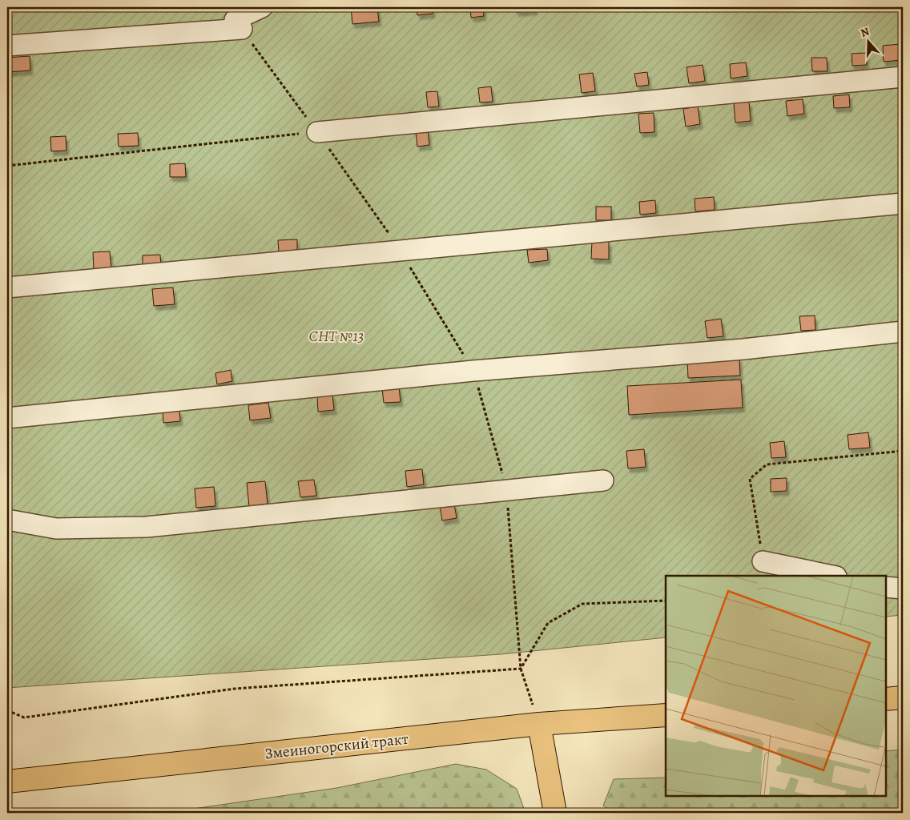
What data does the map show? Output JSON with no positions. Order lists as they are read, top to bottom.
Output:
{
  "streets": {
    "main road": ["Змеиногорский тракт"]
  },
  "parks": ["СНТ №13"],
  "north": "top"
}
